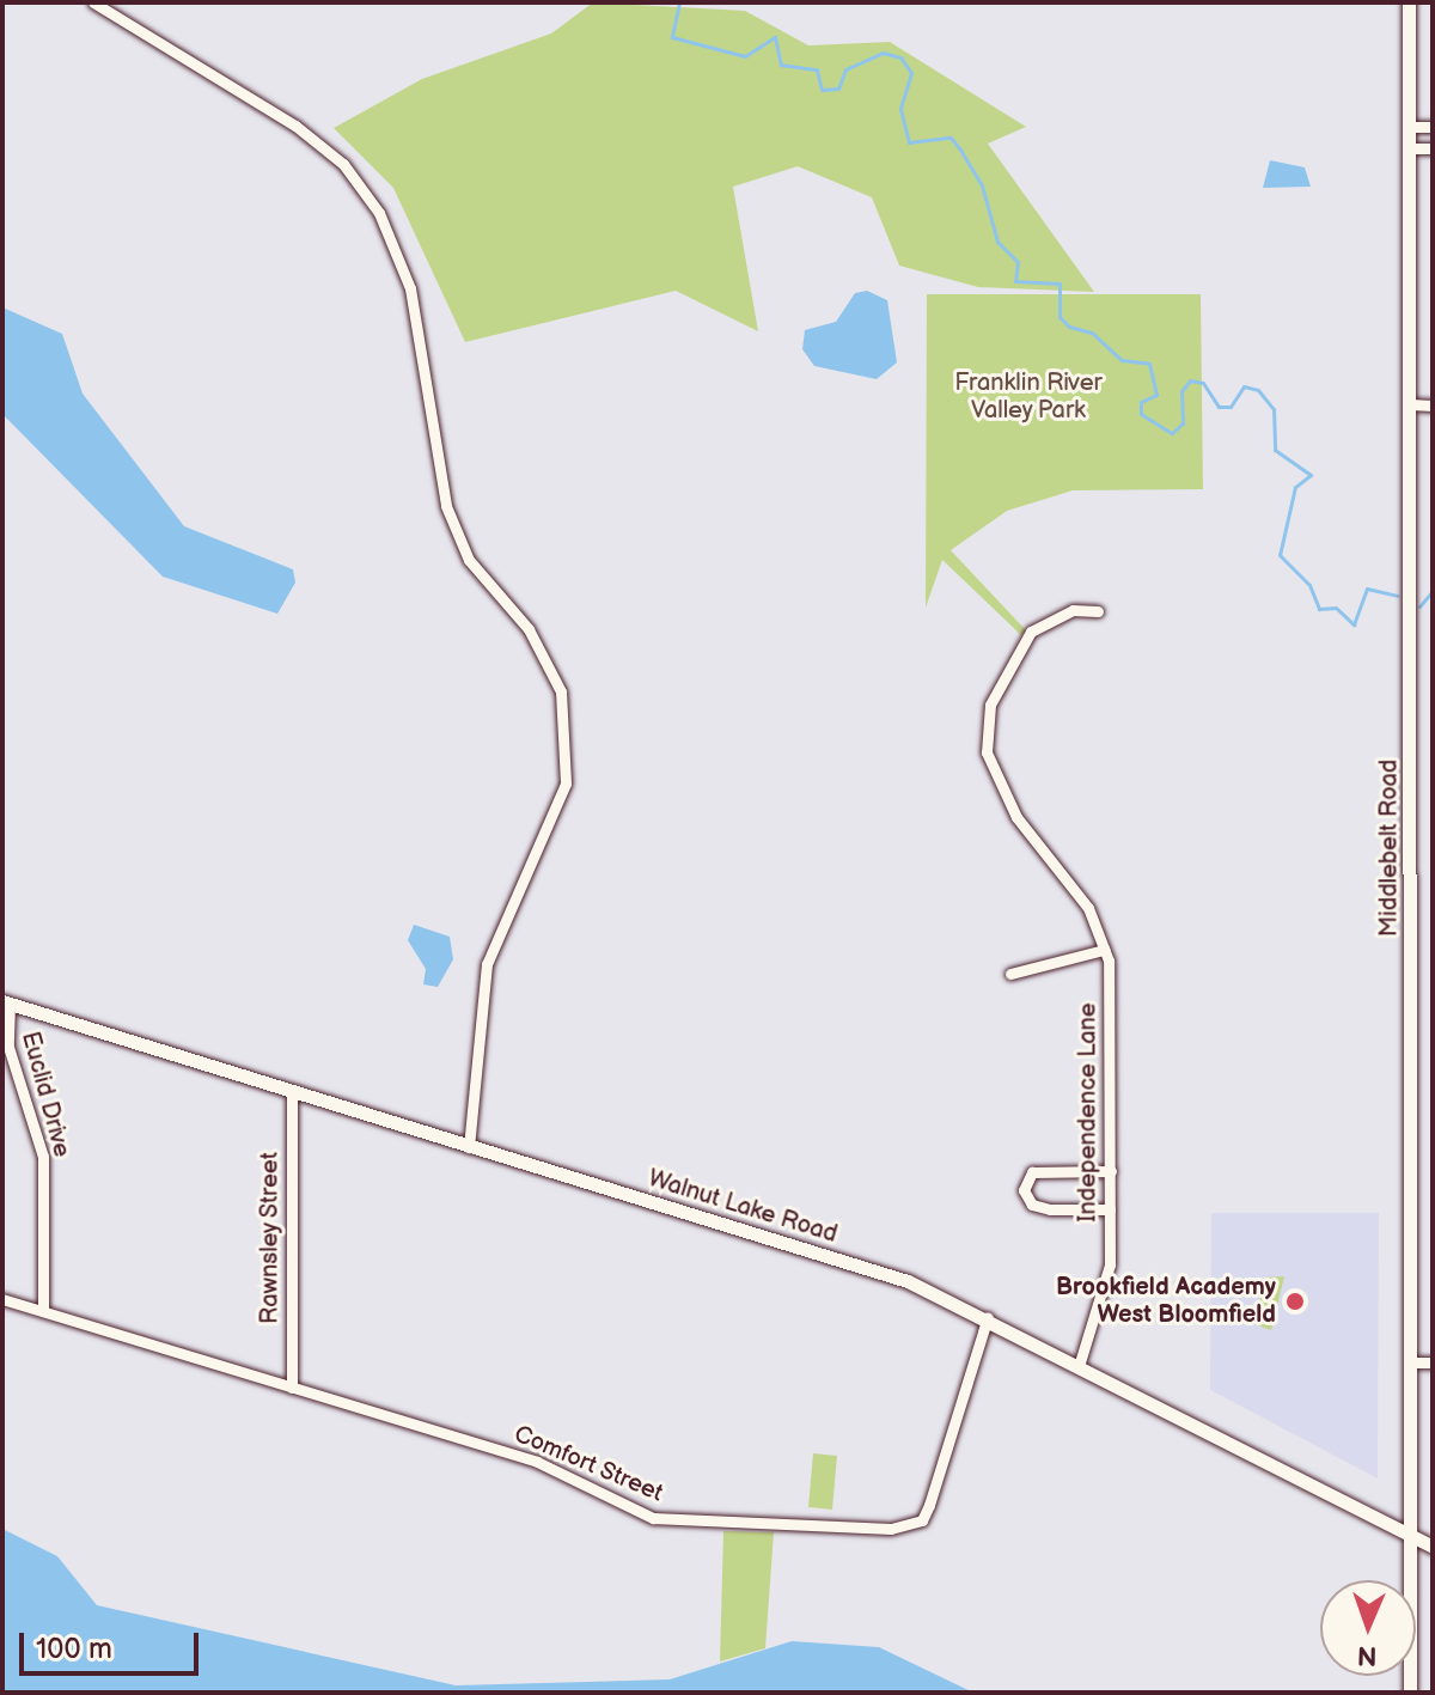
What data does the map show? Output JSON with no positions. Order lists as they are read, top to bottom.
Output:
{
  "streets": {
    "street": [
      "Middlebelt Road",
      "Euclid Drive",
      "Independence Lane",
      "Walnut Lake Road",
      "Rawnsley Street",
      "Comfort Street"
    ]
  },
  "crossings": [
    ["Middlebelt Road", "Walnut Lake Road"],
    ["Euclid Drive", "Walnut Lake Road"],
    ["Euclid Drive", "Comfort Street"],
    ["Independence Lane", "Walnut Lake Road"],
    ["Walnut Lake Road", "Rawnsley Street"],
    ["Walnut Lake Road", "Comfort Street"],
    ["Rawnsley Street", "Comfort Street"]
  ],
  "parks": ["Franklin River Valley Park"],
  "places": ["Brookfield Academy West Bloomfield"],
  "scale_bar": "100 m",
  "north": "bottom"
}
